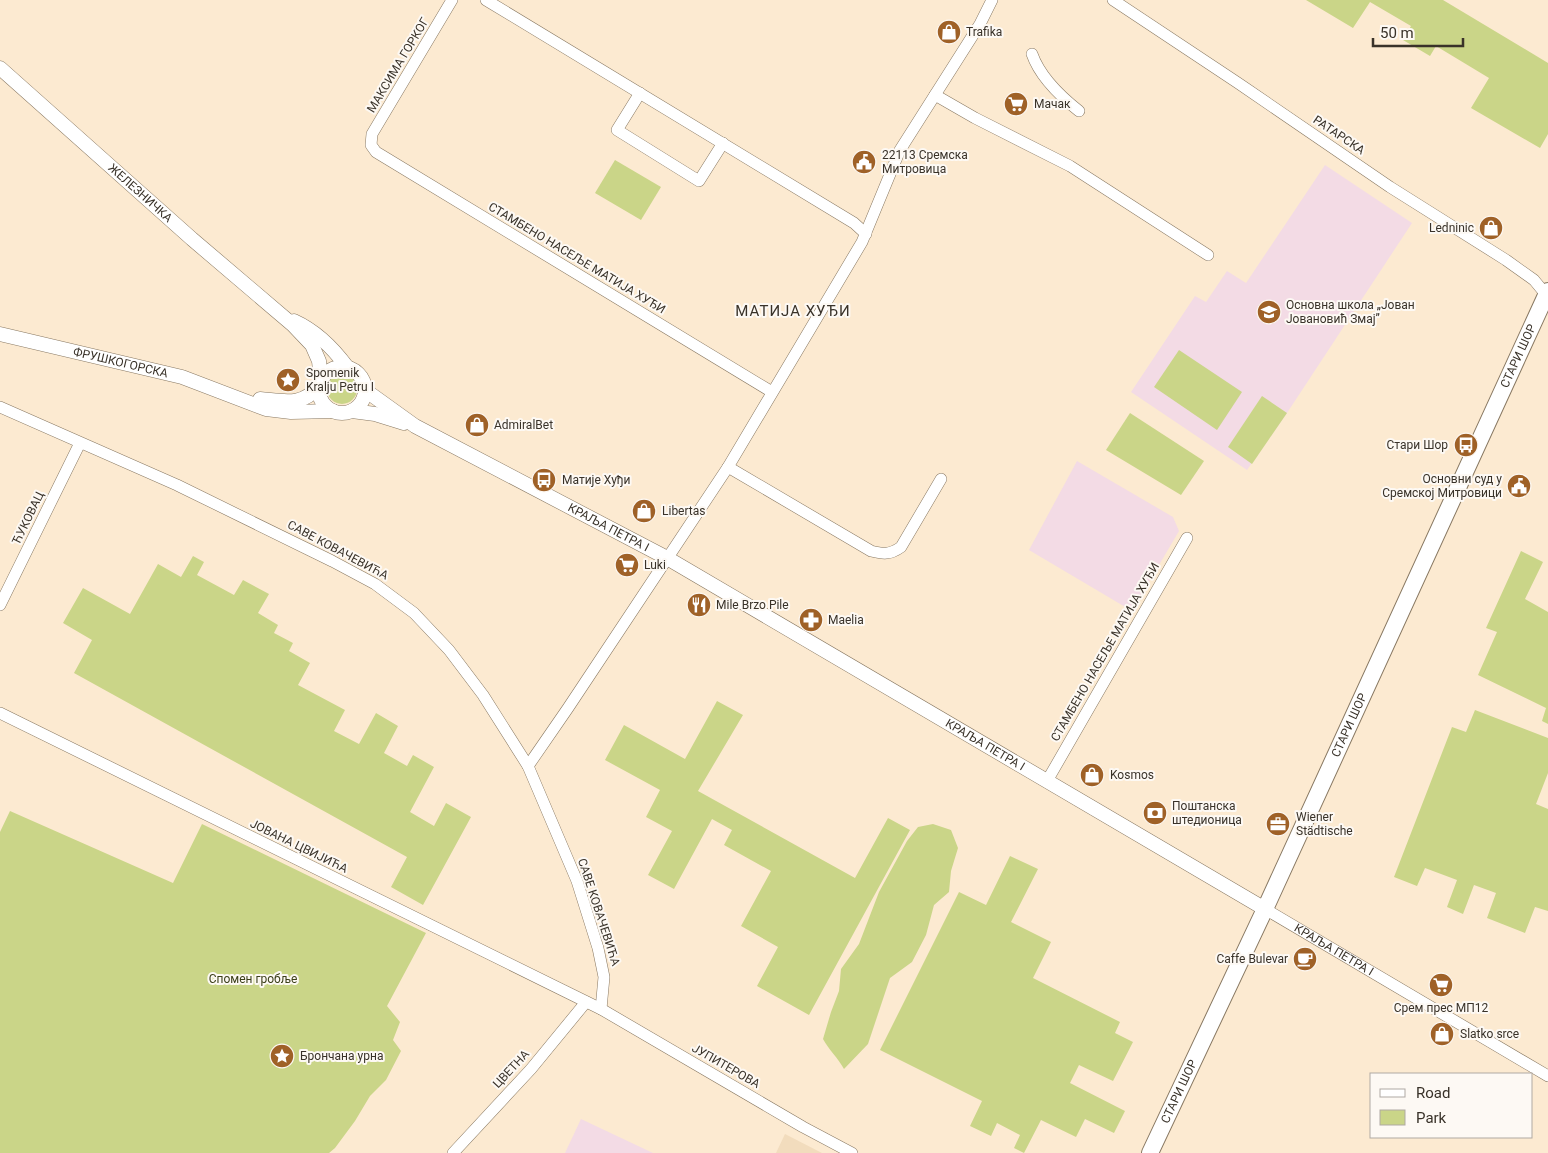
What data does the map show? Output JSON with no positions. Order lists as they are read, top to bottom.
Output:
{
  "streets": {
    "main road": ["СТАРИ ШОР"],
    "street": [
      "МАКСИМА ГОРКОГ",
      "РАТАРСКА",
      "ЖЕЛЕЗНИЧКА",
      "СТАМБЕНО НАСЕЉЕ МАТИЈА ХУЂИ",
      "ФРУШКОГОРСКА",
      "ЋУКОВАЦ",
      "КРАЉА ПЕТРА I",
      "САВЕ КОВАЧЕВИЋА",
      "ЈОВАНА ЦВИЈИЋА",
      "ЈУПИТЕРОВА",
      "ЦВЕТНА"
    ]
  },
  "crossings": [
    ["МАКСИМА ГОРКОГ", "СТАМБЕНО НАСЕЉЕ МАТИЈА ХУЂИ"],
    ["РАТАРСКА", "СТАРИ ШОР"],
    ["ЖЕЛЕЗНИЧКА", "ФРУШКОГОРСКА"],
    ["ЖЕЛЕЗНИЧКА", "КРАЉА ПЕТРА I"],
    ["СТАМБЕНО НАСЕЉЕ МАТИЈА ХУЂИ", "КРАЉА ПЕТРА I"],
    ["СТАРИ ШОР", "КРАЉА ПЕТРА I"],
    ["ФРУШКОГОРСКА", "КРАЉА ПЕТРА I"],
    ["ЋУКОВАЦ", "САВЕ КОВАЧЕВИЋА"],
    ["САВЕ КОВАЧЕВИЋА", "ЈУПИТЕРОВА"],
    ["ЈОВАНА ЦВИЈИЋА", "ЈУПИТЕРОВА"],
    ["ЈОВАНА ЦВИЈИЋА", "ЦВЕТНА"],
    ["ЈУПИТЕРОВА", "ЦВЕТНА"]
  ],
  "districts": ["МАТИЈА ХУЂИ"],
  "parks": ["Спомен гробље"],
  "places": {
    "shop": [
      "Trafika",
      "Ledninic",
      "AdmiralBet",
      "Libertas",
      "Kosmos",
      "Slatko srce"
    ],
    "supermarket": ["Мачак", "Luki", "Срем прес МП12"],
    "public building": ["22113 Сремска Митровица", "Основни суд у Сремској Митровици"],
    "school or university": ["Основна школа „Јован Јовановић Змај”"],
    "place": ["Spomenik Kralju Petru I", "Брончана урна"],
    "bus stop": ["Стари Шор", "Матије Хуђи"],
    "restaurant": ["Mile Brzo Pile"],
    "pharmacy": ["Maelia"],
    "bank": ["Поштанска штедионица"],
    "office": ["Wiener Städtische"],
    "cafe": ["Caffe Bulevar"]
  },
  "legend": ["Road", "Park"],
  "scale_bar": "50 m"
}
